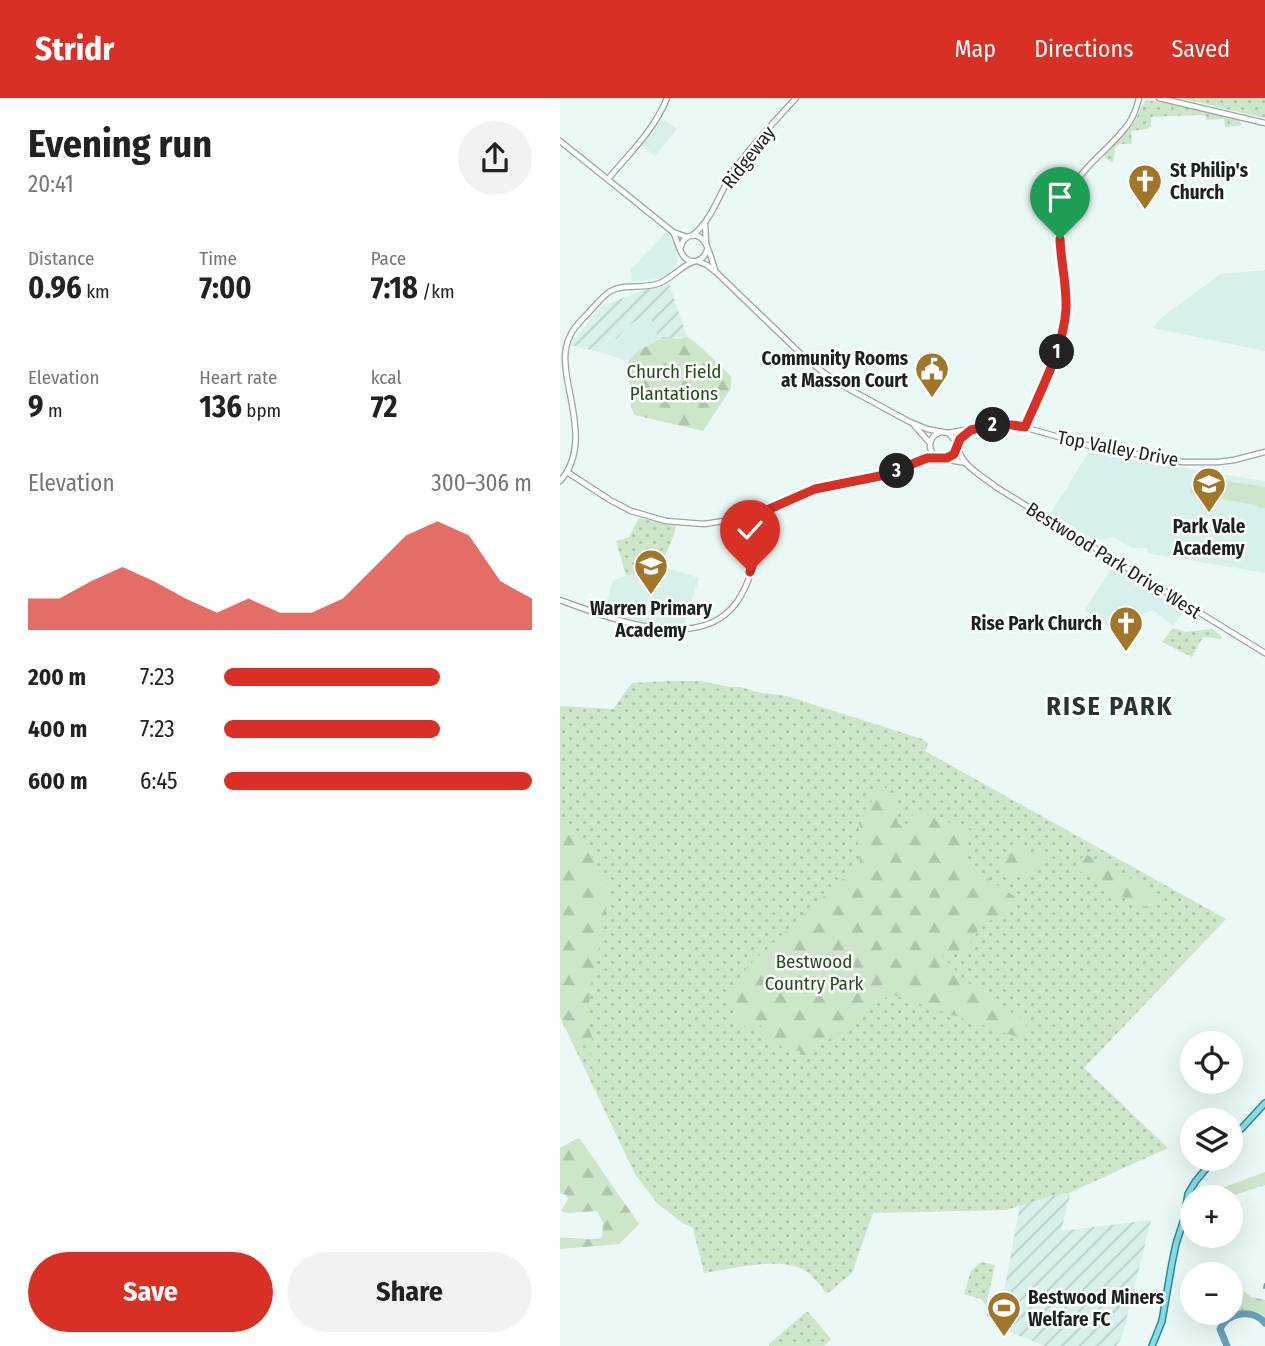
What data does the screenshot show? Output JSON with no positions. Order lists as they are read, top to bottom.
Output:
{
  "streets": {
    "street": ["Ridgeway", "Top Valley Drive", "Bestwood Park Drive West"]
  },
  "crossings": [
    ["Top Valley Drive", "Bestwood Park Drive West"]
  ],
  "districts": ["RISE PARK"],
  "parks": ["Church Field Plantations", "Bestwood Country Park"],
  "places": {
    "church": ["St Philip's Church", "Rise Park Church"],
    "public building": ["Community Rooms at Masson Court"],
    "school or university": ["Park Vale Academy", "Warren Primary Academy"],
    "sports": ["Bestwood Miners Welfare FC"]
  },
  "page": {
    "header": "Stridr",
    "nav": ["Map", "Directions", "Saved"],
    "heading": ["Evening run", "20:41"],
    "stats": [
      ["Distance", "0.96 km"],
      ["Time", "7:00"],
      ["Pace", "7:18 /km"],
      ["Elevation", "9 m"],
      ["Heart rate", "136 bpm"],
      ["kcal", "72"]
    ],
    "pins": ["1", "2", "3"],
    "chart": ["Elevation", "300–306 m"],
    "list": [
      {
        "name": "200 m",
        "note": "7:23"
      },
      {
        "name": "400 m",
        "note": "7:23"
      },
      {
        "name": "600 m",
        "note": "6:45"
      }
    ],
    "map_buttons": ["+", "−"],
    "buttons": ["Save", "Share"]
  }
}
